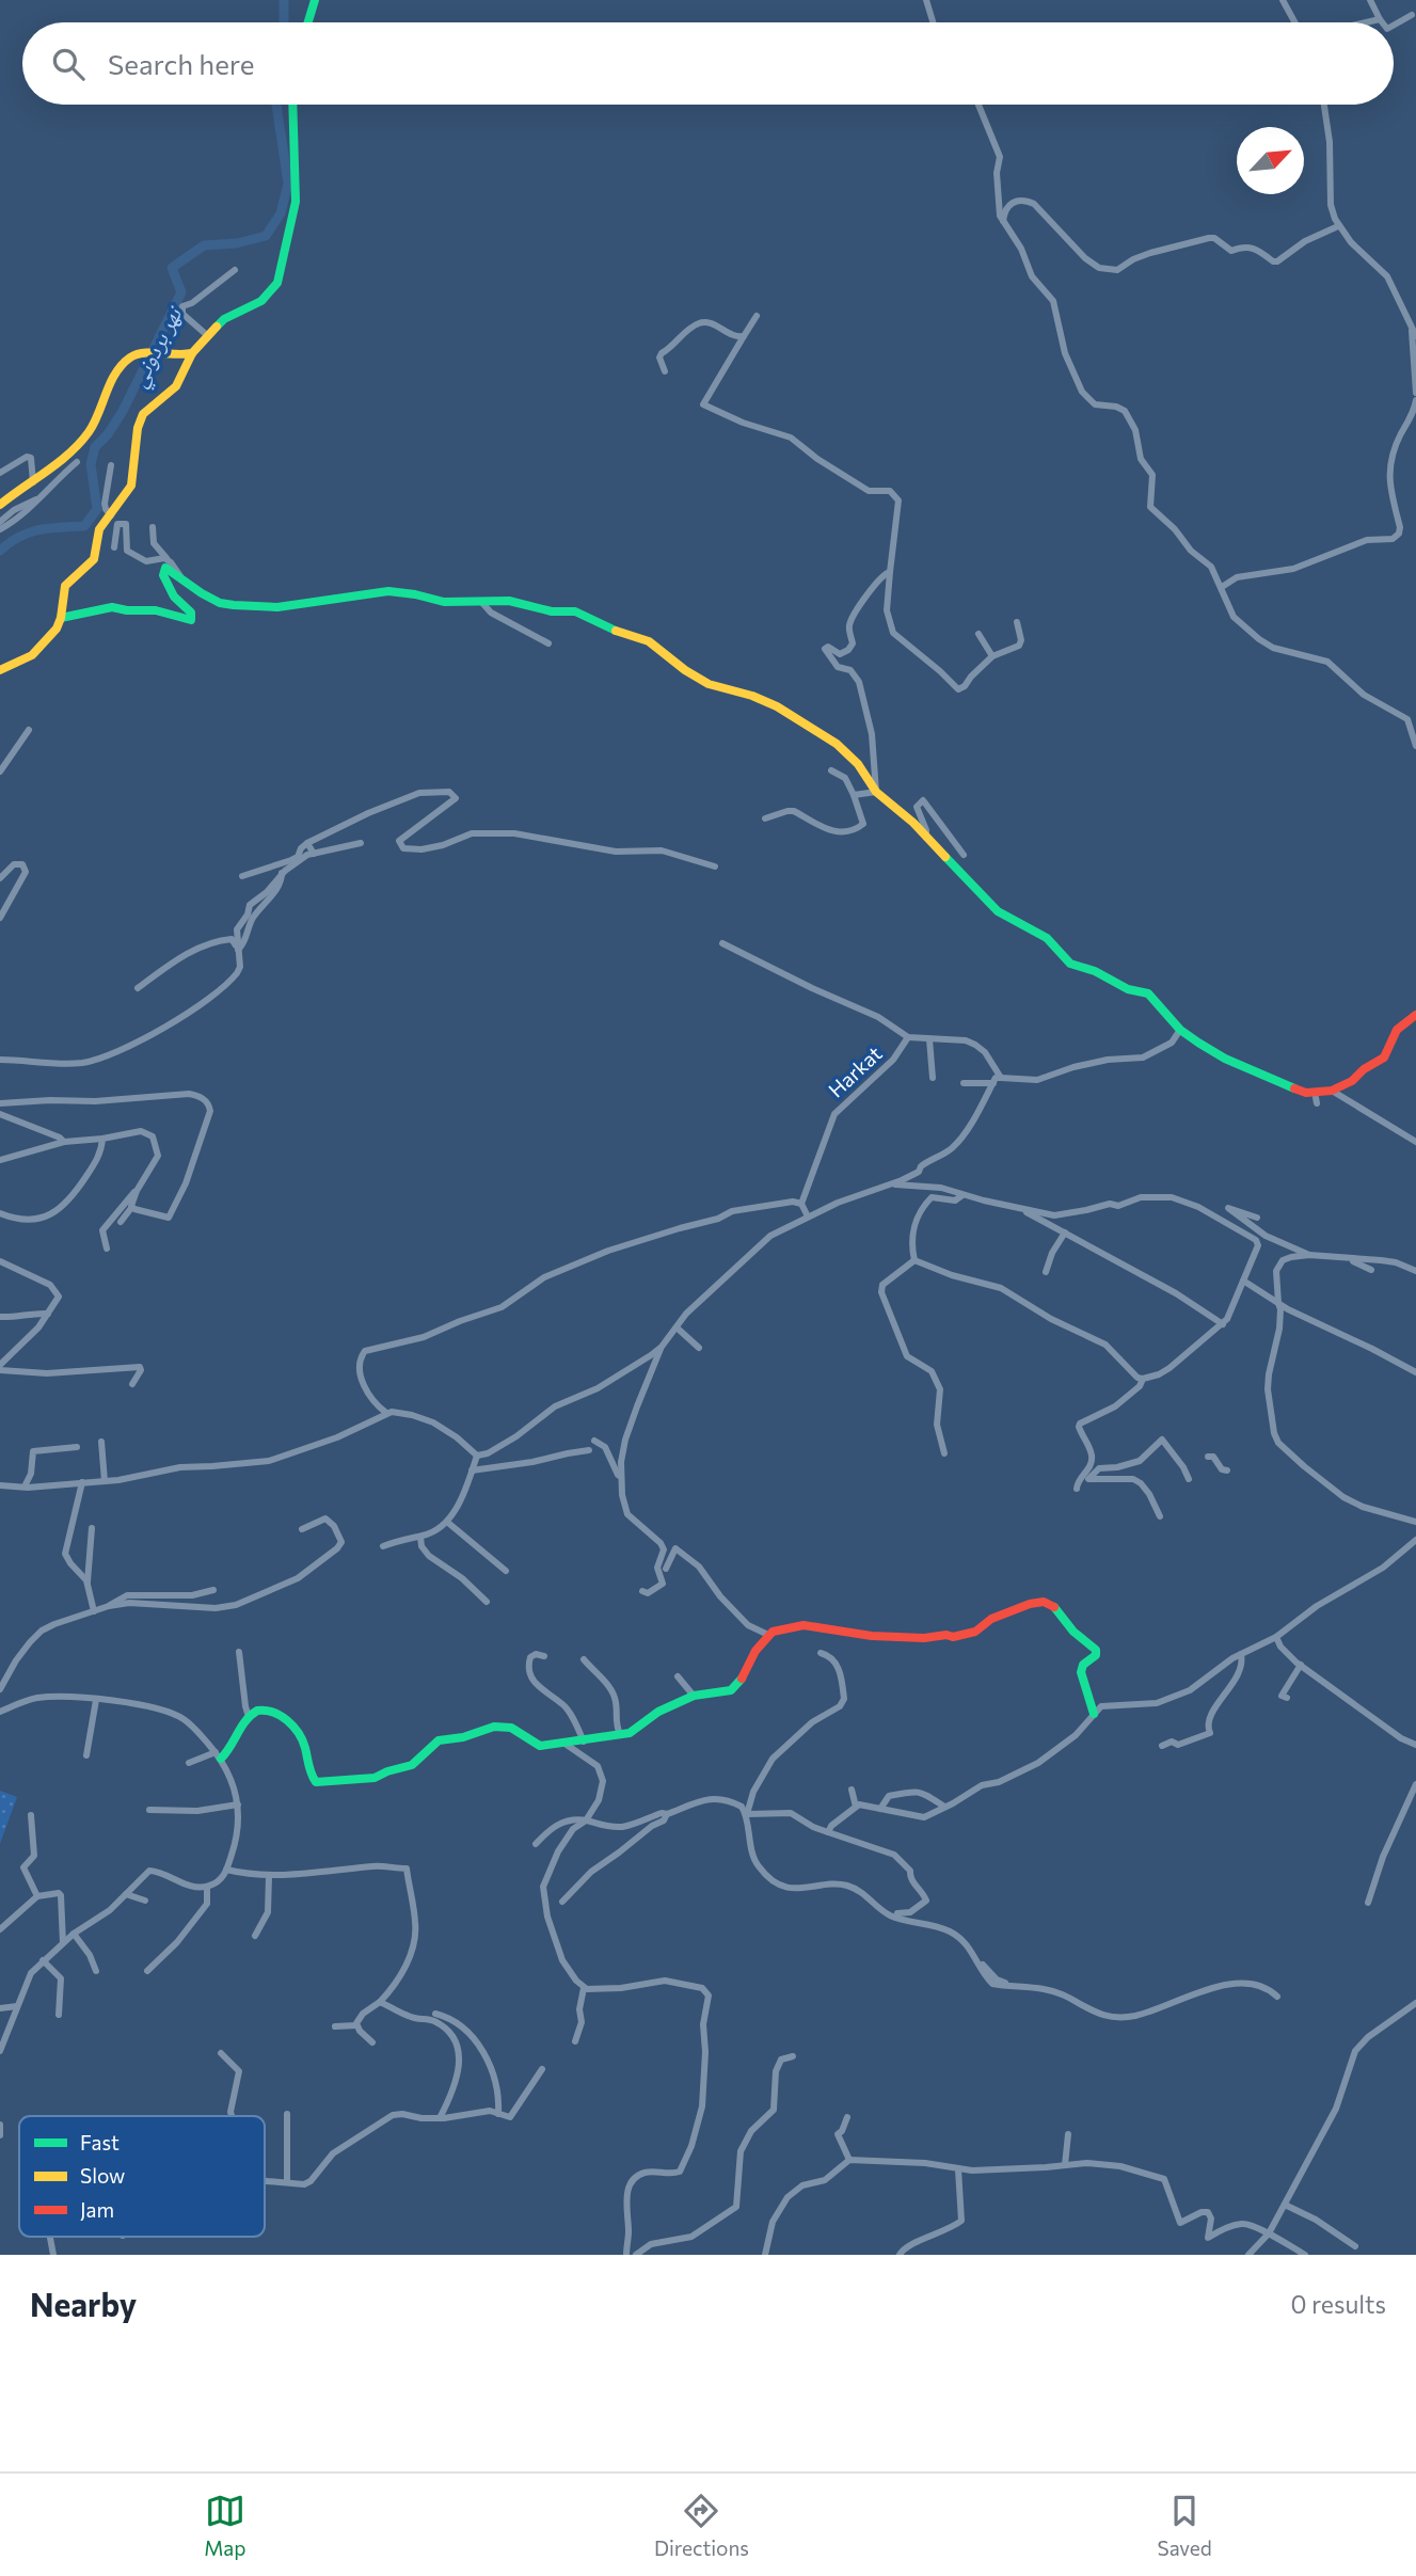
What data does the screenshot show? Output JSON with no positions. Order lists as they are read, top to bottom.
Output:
{
  "streets": {
    "street": ["Harkat"]
  },
  "water": ["نهر بردوني"],
  "legend": ["Fast", "Slow", "Jam"],
  "north": "top right",
  "page": {
    "search": "Search here",
    "heading": ["Nearby", "0 results"],
    "nav": ["Map", "Directions", "Saved"]
  }
}
